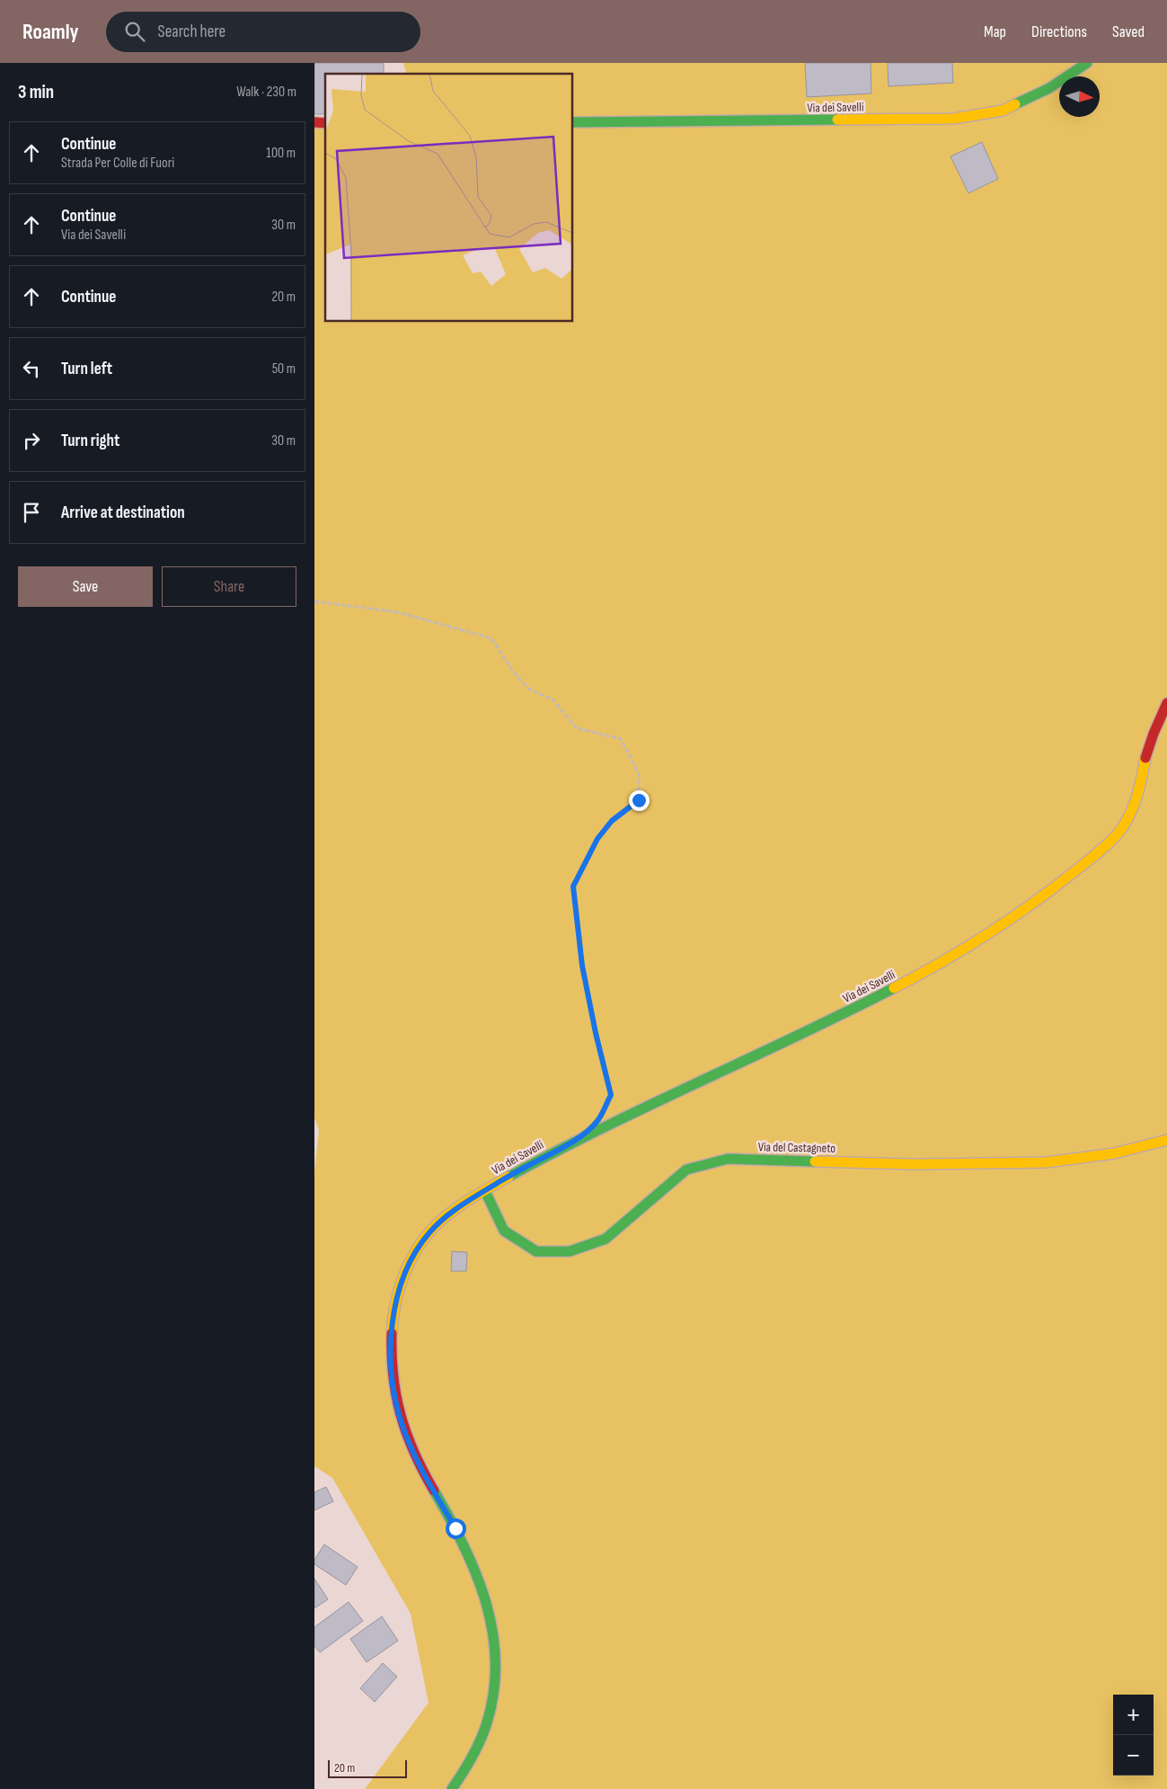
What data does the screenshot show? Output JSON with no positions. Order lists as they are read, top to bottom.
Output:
{
  "streets": {
    "street": ["Via dei Savelli", "Via del Castagneto"]
  },
  "crossings": [
    ["Via dei Savelli", "Via del Castagneto"]
  ],
  "scale_bar": "20 m",
  "north": "right",
  "page": {
    "header": "Roamly",
    "search": "Search here",
    "nav": ["Map", "Directions", "Saved"],
    "heading": ["3 min", "Walk · 230 m"],
    "list": [
      ["Continue", "Strada Per Colle di Fuori", "100 m"],
      ["Continue", "Via dei Savelli", "30 m"],
      ["Continue", "20 m"],
      ["Turn left", "50 m"],
      ["Turn right", "30 m"],
      "Arrive at destination"
    ],
    "buttons": ["Save", "Share"],
    "map_buttons": ["+", "−"],
    "scale": "20 m"
  }
}
